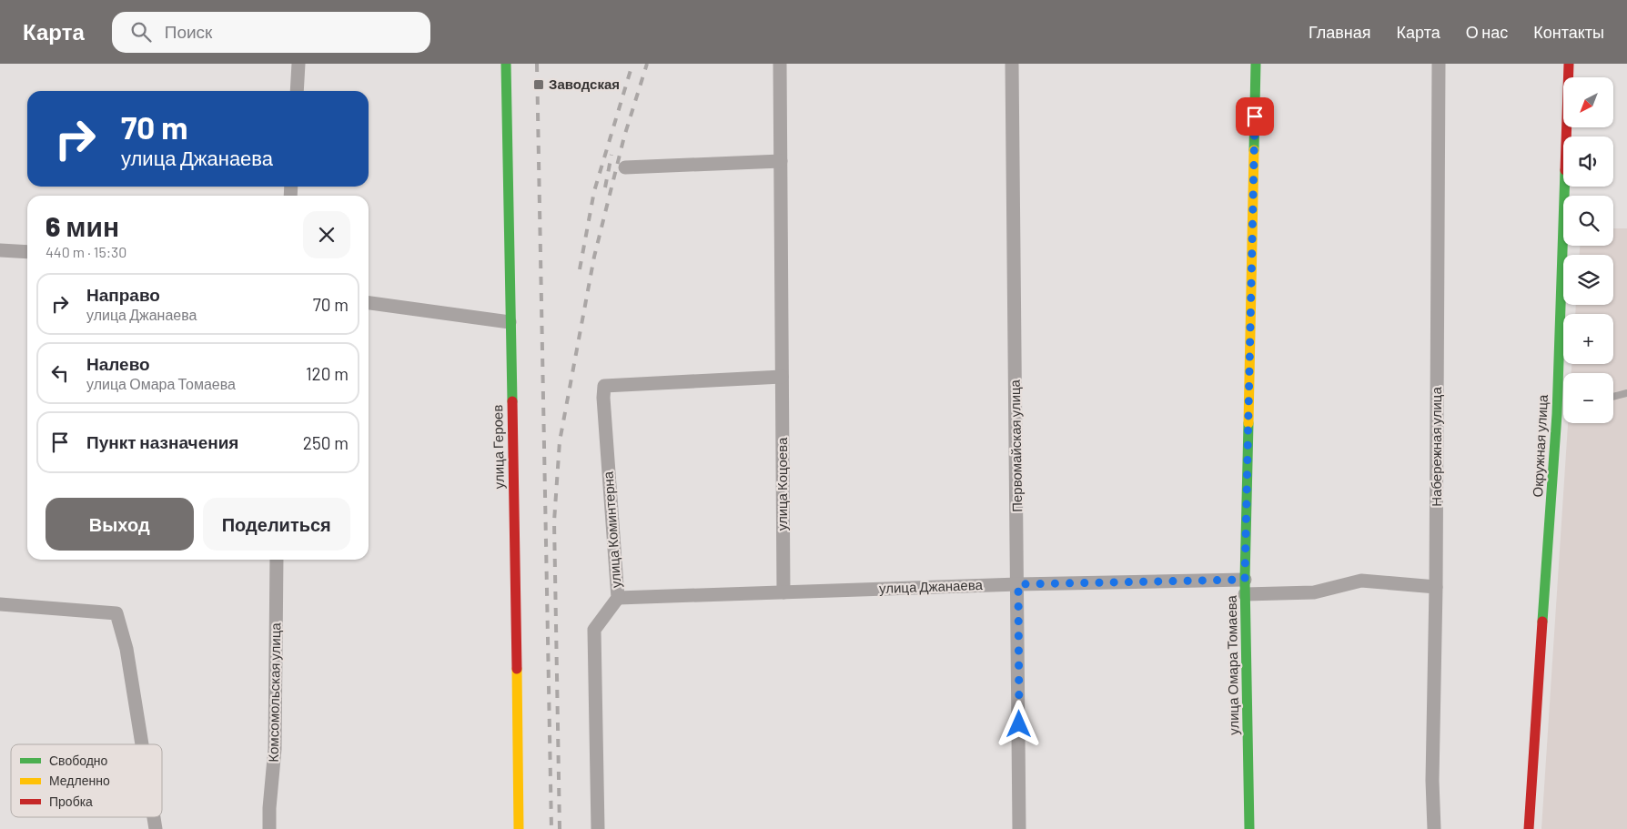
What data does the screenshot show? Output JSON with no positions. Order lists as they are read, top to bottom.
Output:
{
  "streets": {
    "street": [
      "Первомайская улица",
      "Окружная улица",
      "улица Героев",
      "Набережная улица",
      "улица Коцоева",
      "улица Коминтерна",
      "улица Джанаева",
      "улица Омара Томаева",
      "Комсомольская улица"
    ]
  },
  "crossings": [
    ["Первомайская улица", "улица Джанаева"],
    ["улица Коцоева", "улица Коминтерна"],
    ["улица Коцоева", "улица Джанаева"],
    ["улица Коминтерна", "улица Джанаева"],
    ["улица Джанаева", "улица Омара Томаева"]
  ],
  "places": {
    "transit": ["Заводская"]
  },
  "legend": ["Свободно", "Медленно", "Пробка"],
  "north": "bottom left",
  "page": {
    "header": "Карта",
    "search": "Поиск",
    "nav": [
      "Главная",
      "Карта",
      "О нас",
      "Контакты"
    ],
    "map_buttons": ["+", "−"],
    "turn": ["70 m", "улица Джанаева"],
    "heading": ["6 мин", "440 m · 15:30"],
    "list": [
      {
        "name": "Направо",
        "note": "улица Джанаева",
        "value": "70 m"
      },
      {
        "name": "Налево",
        "note": "улица Омара Томаева",
        "value": "120 m"
      },
      {
        "name": "Пункт назначения",
        "value": "250 m"
      }
    ],
    "buttons": ["Выход", "Поделиться"]
  }
}
